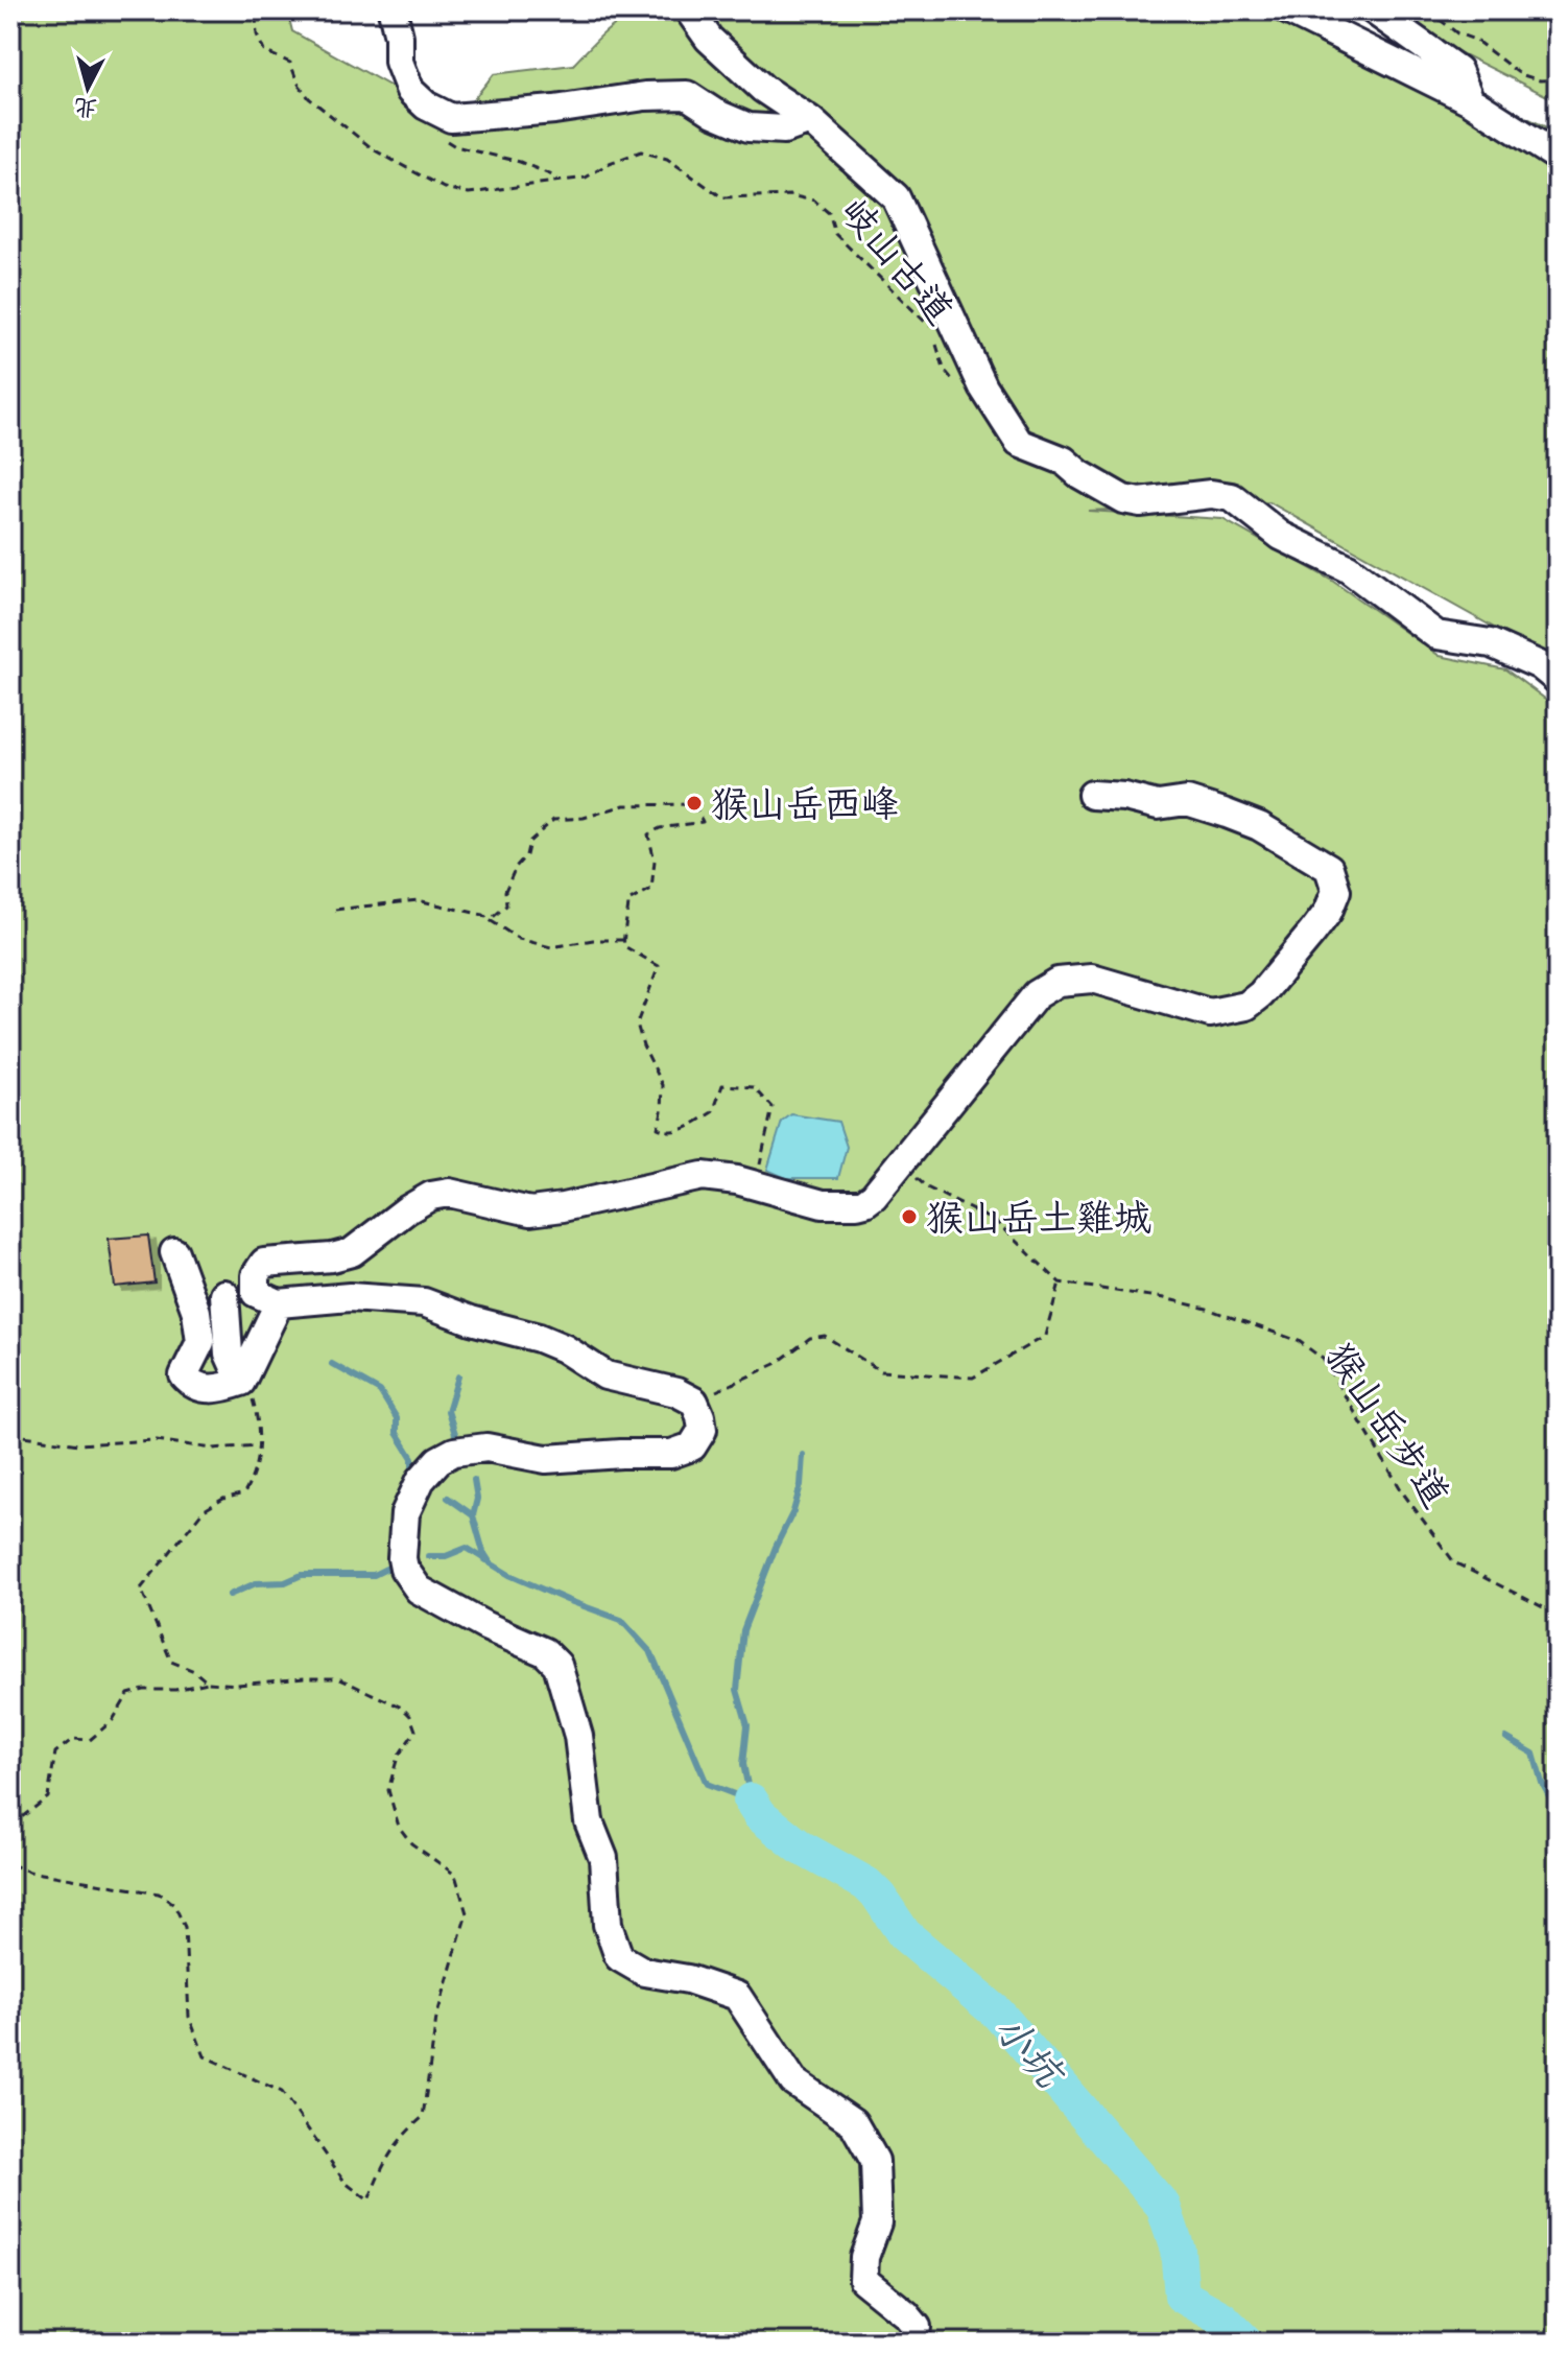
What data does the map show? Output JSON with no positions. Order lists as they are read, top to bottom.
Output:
{
  "streets": {
    "path": ["岐山古道", "猴山岳步道"]
  },
  "water": ["小坑"],
  "places": ["猴山岳西峰", "猴山岳土雞城"],
  "north": "bottom"
}
